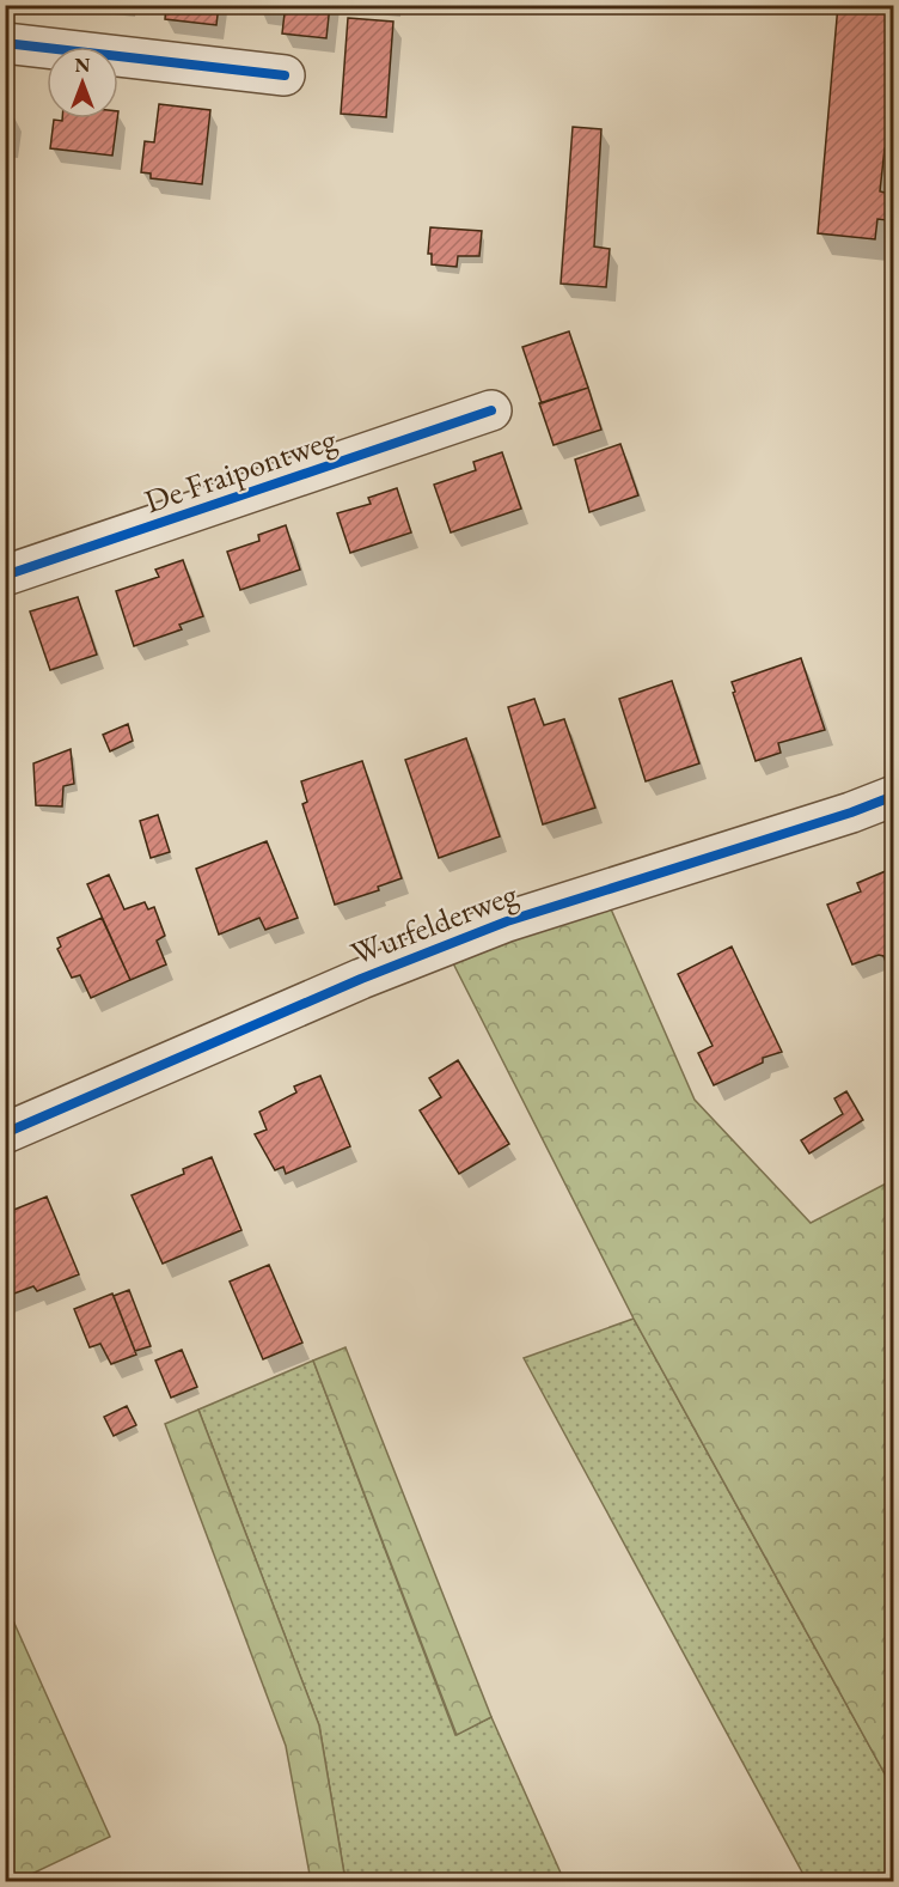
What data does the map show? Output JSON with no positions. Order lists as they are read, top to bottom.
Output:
{
  "streets": {
    "street": ["De Fraipontweg", "Wurfelderweg"]
  },
  "north": "top"
}
